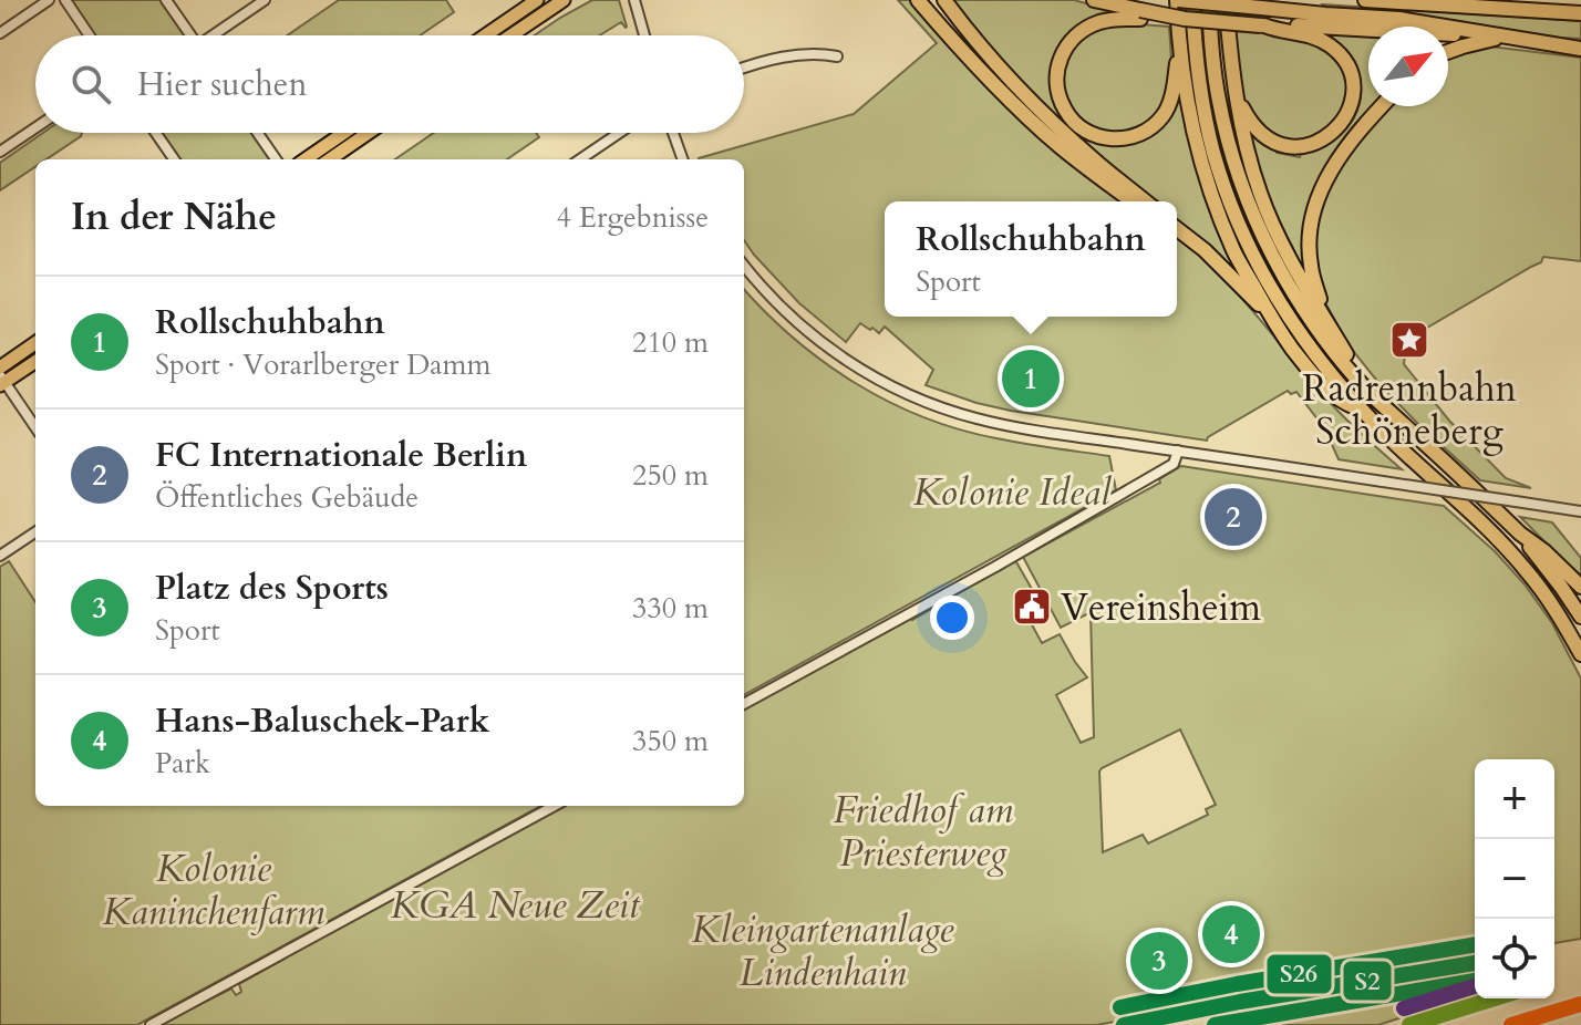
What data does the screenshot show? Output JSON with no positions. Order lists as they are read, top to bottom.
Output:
{
  "parks": [
    "Kolonie Ideal",
    "Friedhof am Priesterweg",
    "Kolonie Kaninchenfarm",
    "KGA Neue Zeit",
    "Kleingartenanlage Lindenhain"
  ],
  "places": {
    "place": ["Radrennbahn Schöneberg"],
    "public building": ["Vereinsheim"]
  },
  "lines": ["transit line S26", "transit line S2"],
  "north": "top right",
  "page": {
    "search": "Hier suchen",
    "heading": ["In der Nähe", "4 Ergebnisse"],
    "popup": ["Rollschuhbahn", "Sport"],
    "list": [
      {
        "mark": "1",
        "name": "Rollschuhbahn",
        "note": "Sport · Vorarlberger Damm",
        "value": "210 m"
      },
      {
        "mark": "2",
        "name": "FC Internationale Berlin",
        "note": "Öffentliches Gebäude",
        "value": "250 m"
      },
      {
        "mark": "3",
        "name": "Platz des Sports",
        "note": "Sport",
        "value": "330 m"
      },
      {
        "mark": "4",
        "name": "Hans-Baluschek-Park",
        "note": "Park",
        "value": "350 m"
      }
    ],
    "pins": [
      "1",
      "2",
      "4",
      "3"
    ],
    "map_buttons": ["+", "−"]
  }
}
